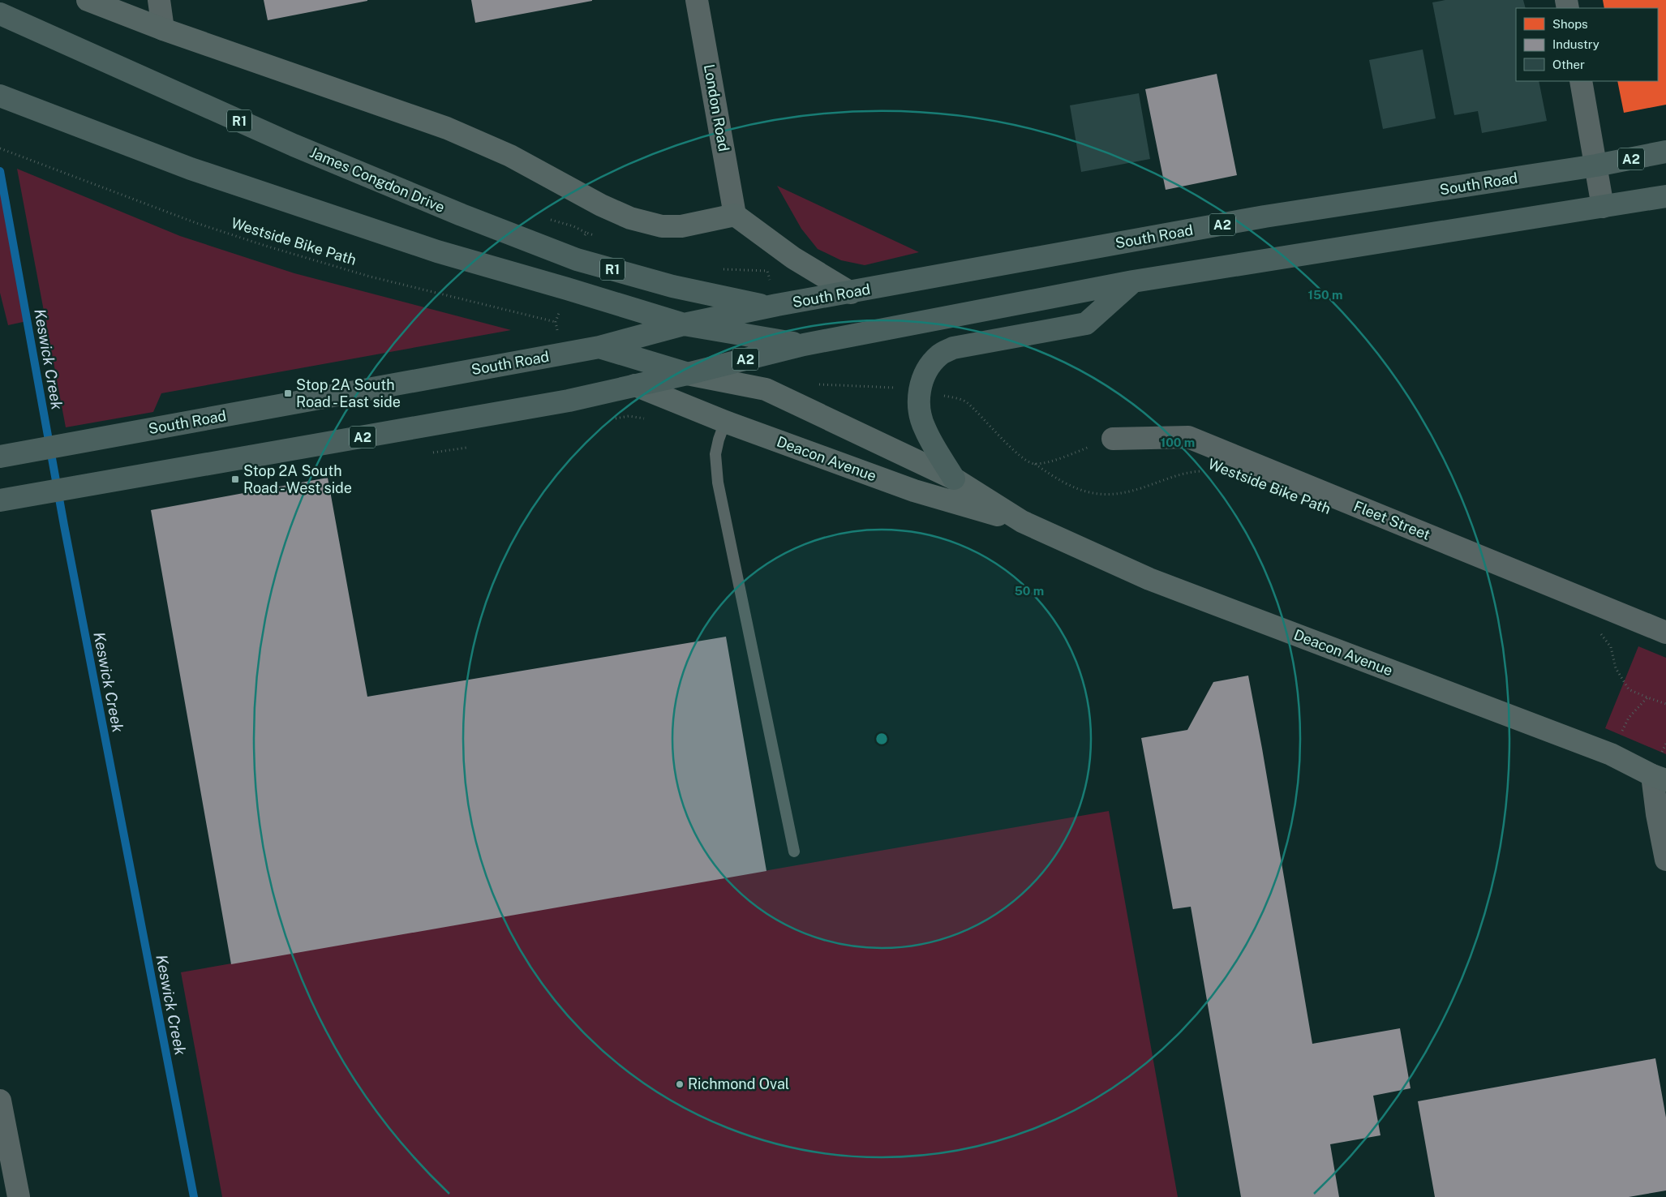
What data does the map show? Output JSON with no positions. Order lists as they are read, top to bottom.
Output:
{
  "streets": {
    "highway": [
      "R1",
      "A2",
      "James Congdon Drive",
      "South Road"
    ],
    "street": ["London Road", "Deacon Avenue", "Fleet Street"],
    "path": ["Westside Bike Path"]
  },
  "crossings": [
    ["R1", "A2"],
    ["R1", "South Road"],
    ["A2", "Deacon Avenue"],
    ["James Congdon Drive", "South Road"]
  ],
  "water": ["Keswick Creek"],
  "places": {
    "transit": ["Stop 2A South Road - East side", "Stop 2A South Road - West side"],
    "other": ["Richmond Oval"]
  },
  "legend": ["Shops", "Industry", "Other"],
  "rings": ["150 m", "100 m", "50 m"]
}
